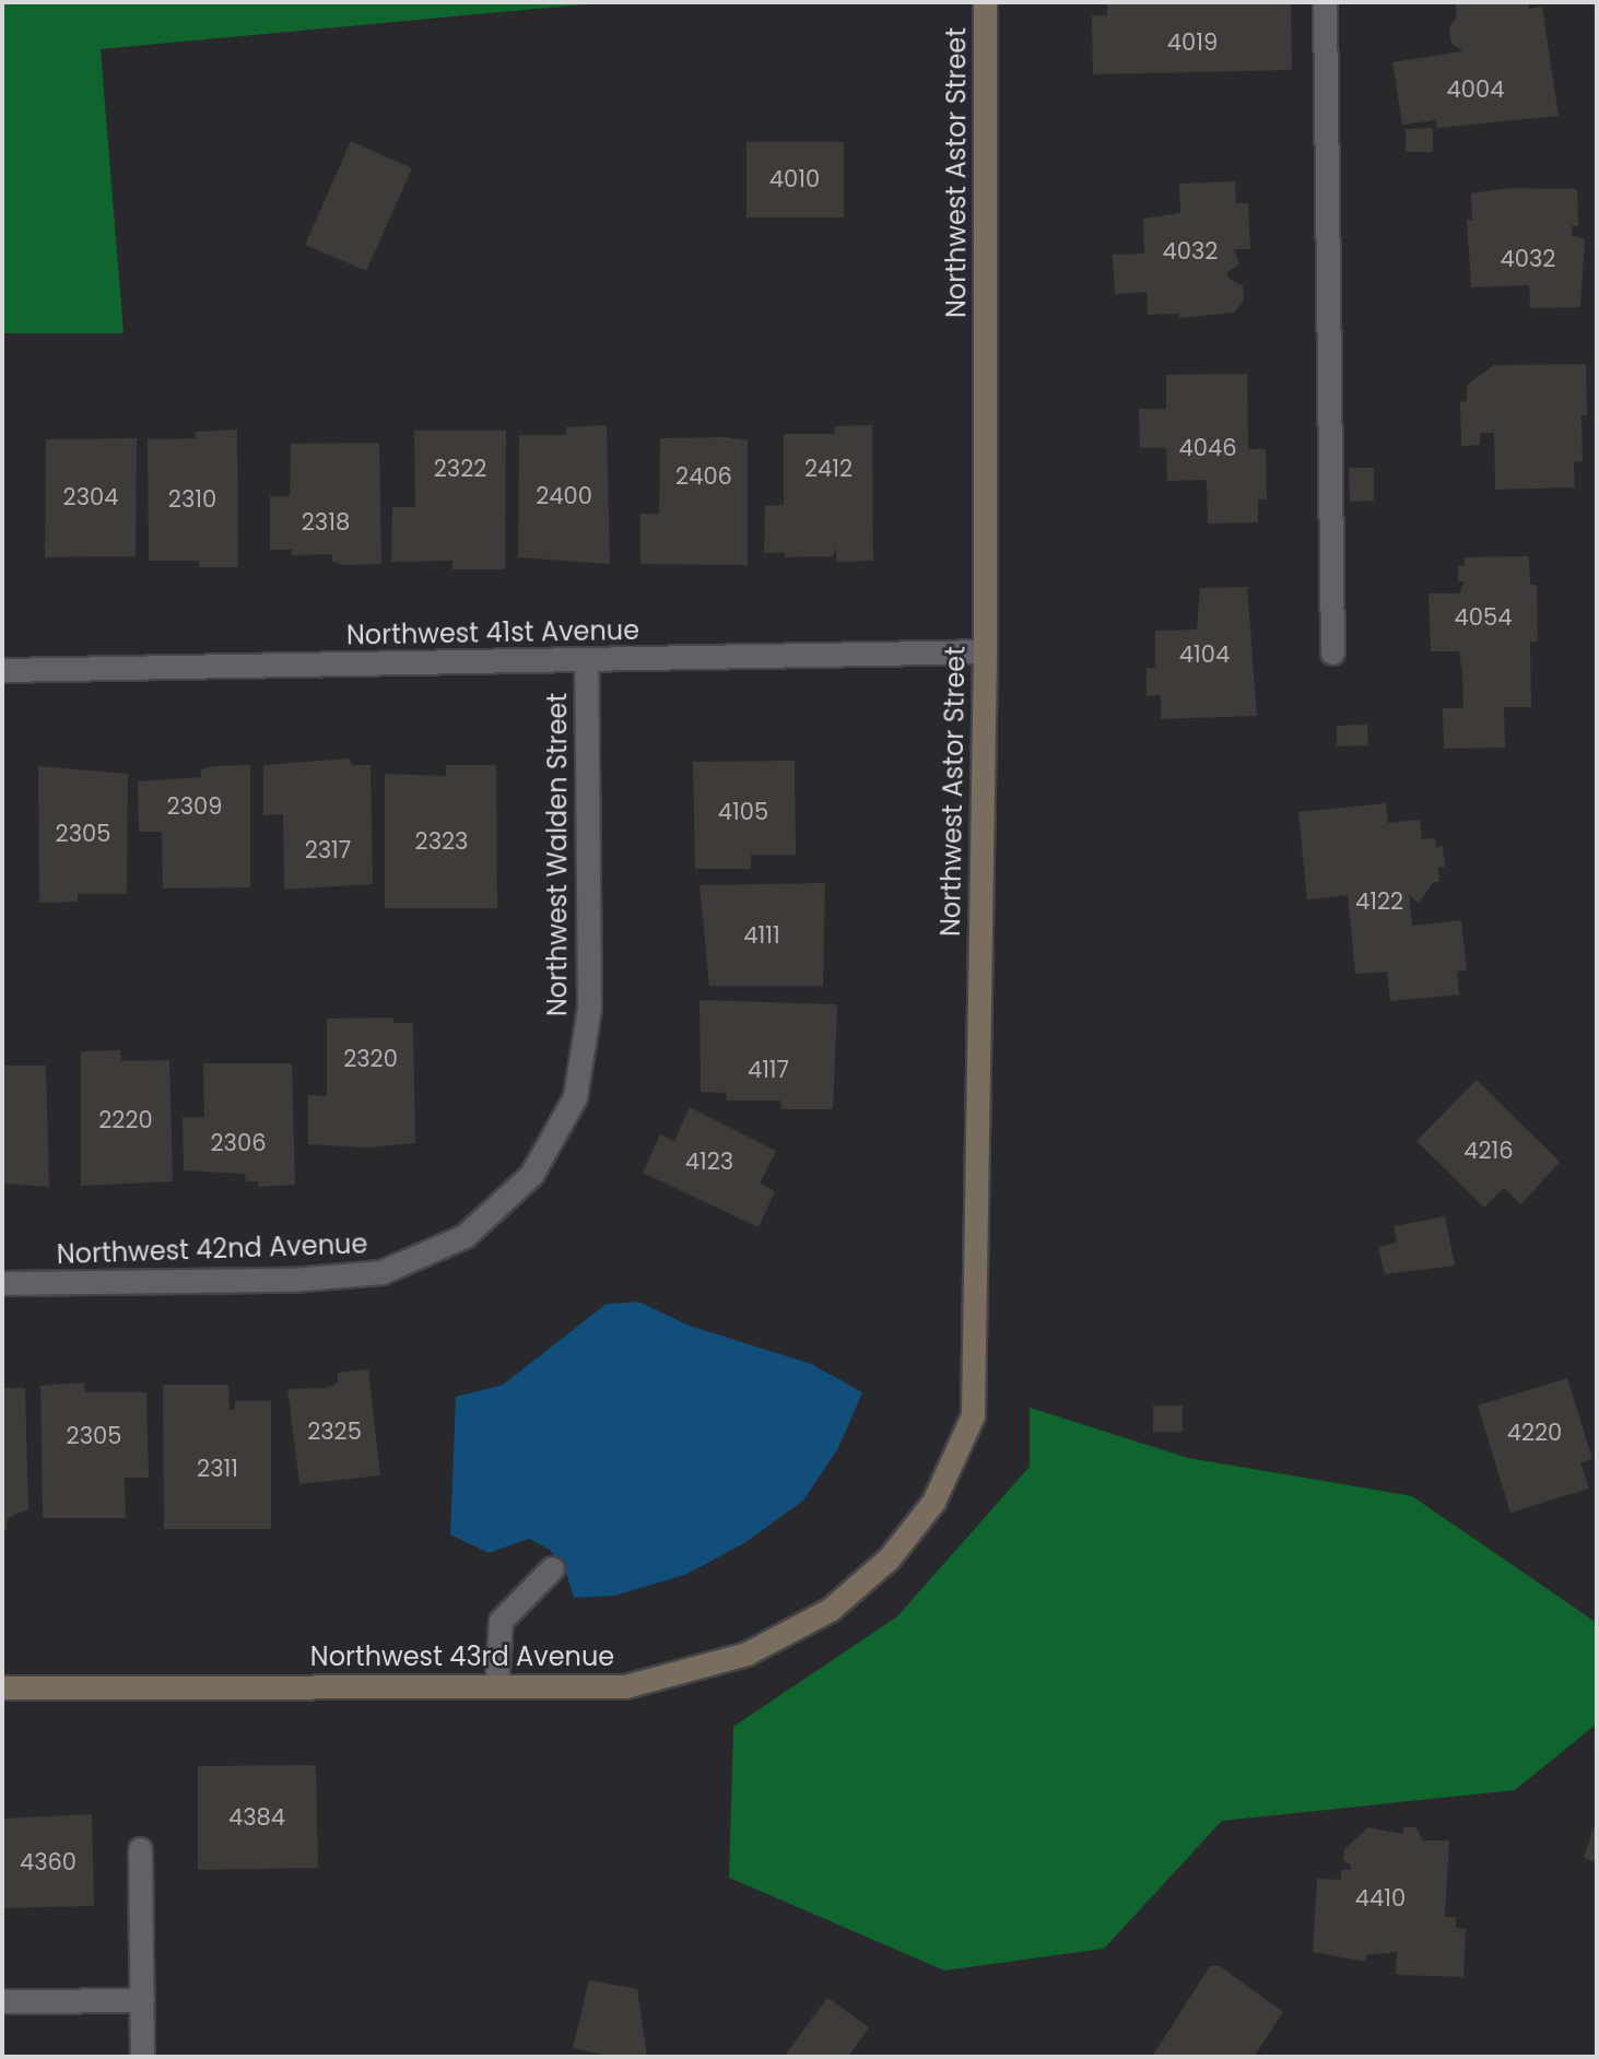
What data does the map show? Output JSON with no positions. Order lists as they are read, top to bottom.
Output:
{
  "streets": {
    "street": [
      "Northwest Astor Street",
      "Northwest 41st Avenue",
      "Northwest Walden Street",
      "Northwest 42nd Avenue",
      "Northwest 43rd Avenue"
    ]
  },
  "crossings": [
    ["Northwest Astor Street", "Northwest 41st Avenue"],
    ["Northwest Astor Street", "Northwest 43rd Avenue"],
    ["Northwest 41st Avenue", "Northwest Walden Street"],
    ["Northwest Walden Street", "Northwest 42nd Avenue"]
  ],
  "house_numbers": [
    "4019",
    "4004",
    "4010",
    "4032",
    "4032",
    "4046",
    "2322",
    "2412",
    "2406",
    "2400",
    "2304",
    "2310",
    "2318",
    "4054",
    "4104",
    "2309",
    "4105",
    "2305",
    "2323",
    "2317",
    "4122",
    "4111",
    "2320",
    "4117",
    "2220",
    "2306",
    "4216",
    "4123",
    "2325",
    "4220",
    "2305",
    "2311",
    "4384",
    "4360",
    "4410"
  ]
}
